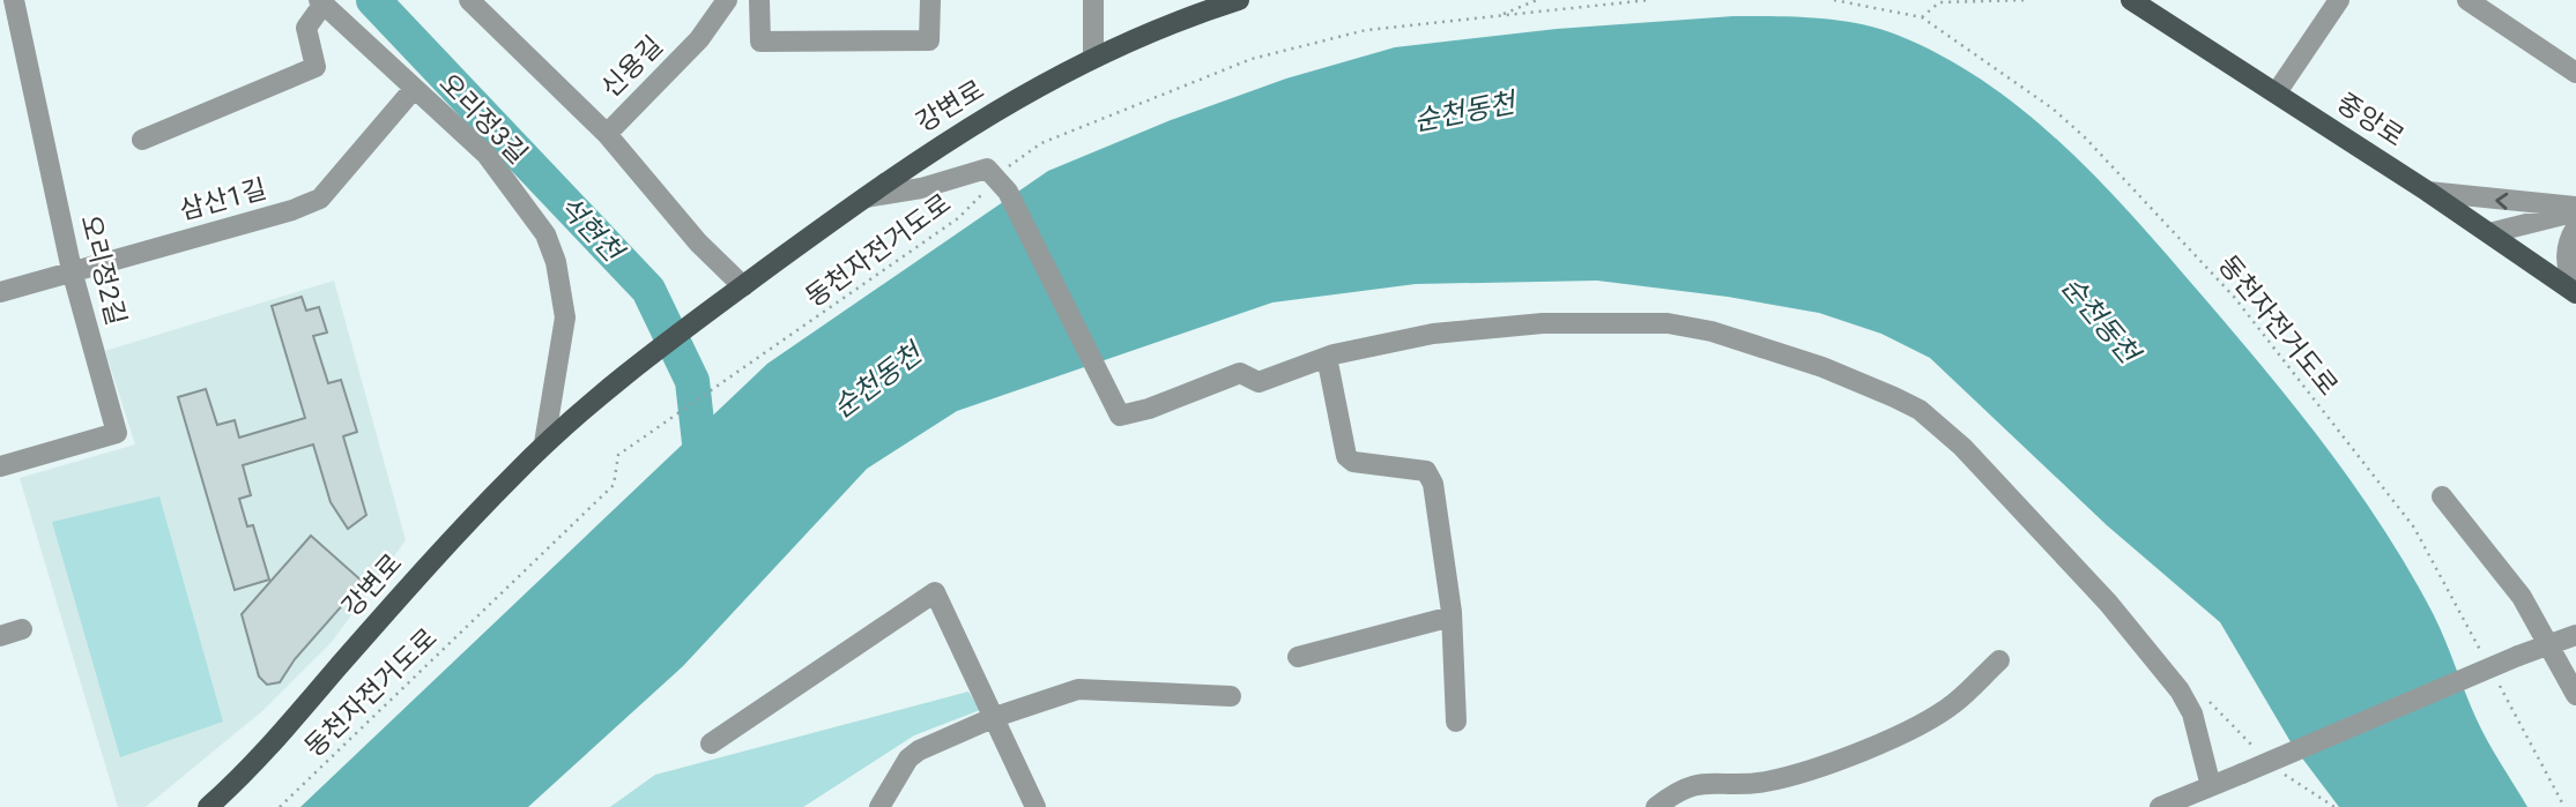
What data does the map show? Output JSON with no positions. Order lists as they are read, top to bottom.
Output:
{
  "streets": {
    "main road": ["강변로", "중앙로"],
    "street": [
      "신용길",
      "오리정3길",
      "삼산1길",
      "오리정2길"
    ],
    "path": ["동천자전거도로"]
  },
  "crossings": [
    ["강변로", "오리정3길"],
    ["오리정3길", "삼산1길"],
    ["삼산1길", "오리정2길"]
  ],
  "water": ["순천동천", "석현천"]
}
